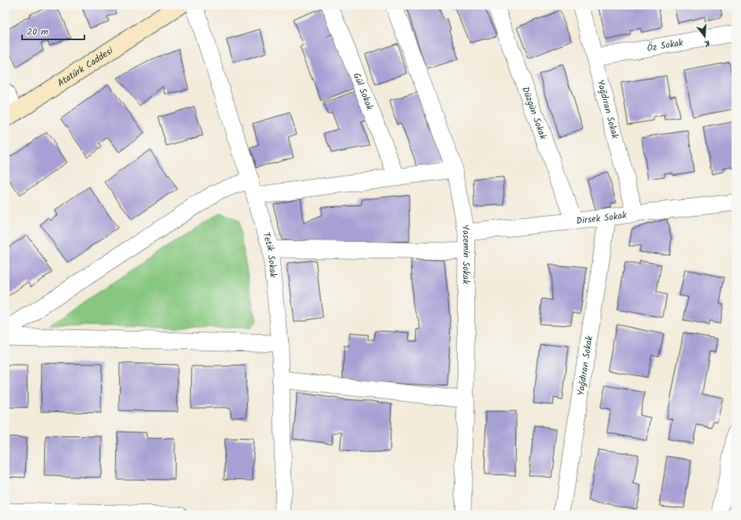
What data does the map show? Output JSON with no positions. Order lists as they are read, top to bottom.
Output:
{
  "streets": {
    "main road": ["Atatürk Caddesi"],
    "street": [
      "Öz Sokak",
      "Gül Sokak",
      "Yağdıran Sokak",
      "Düzgün Sokak",
      "Dirsek Sokak",
      "Tetik Sokak",
      "Yasemin Sokak"
    ]
  },
  "crossings": [
    ["Öz Sokak", "Yağdıran Sokak"],
    ["Atatürk Caddesi", "Tetik Sokak"],
    ["Yağdıran Sokak", "Dirsek Sokak"],
    ["Düzgün Sokak", "Dirsek Sokak"],
    ["Dirsek Sokak", "Yasemin Sokak"]
  ],
  "scale_bar": "20 m",
  "north": "bottom"
}
